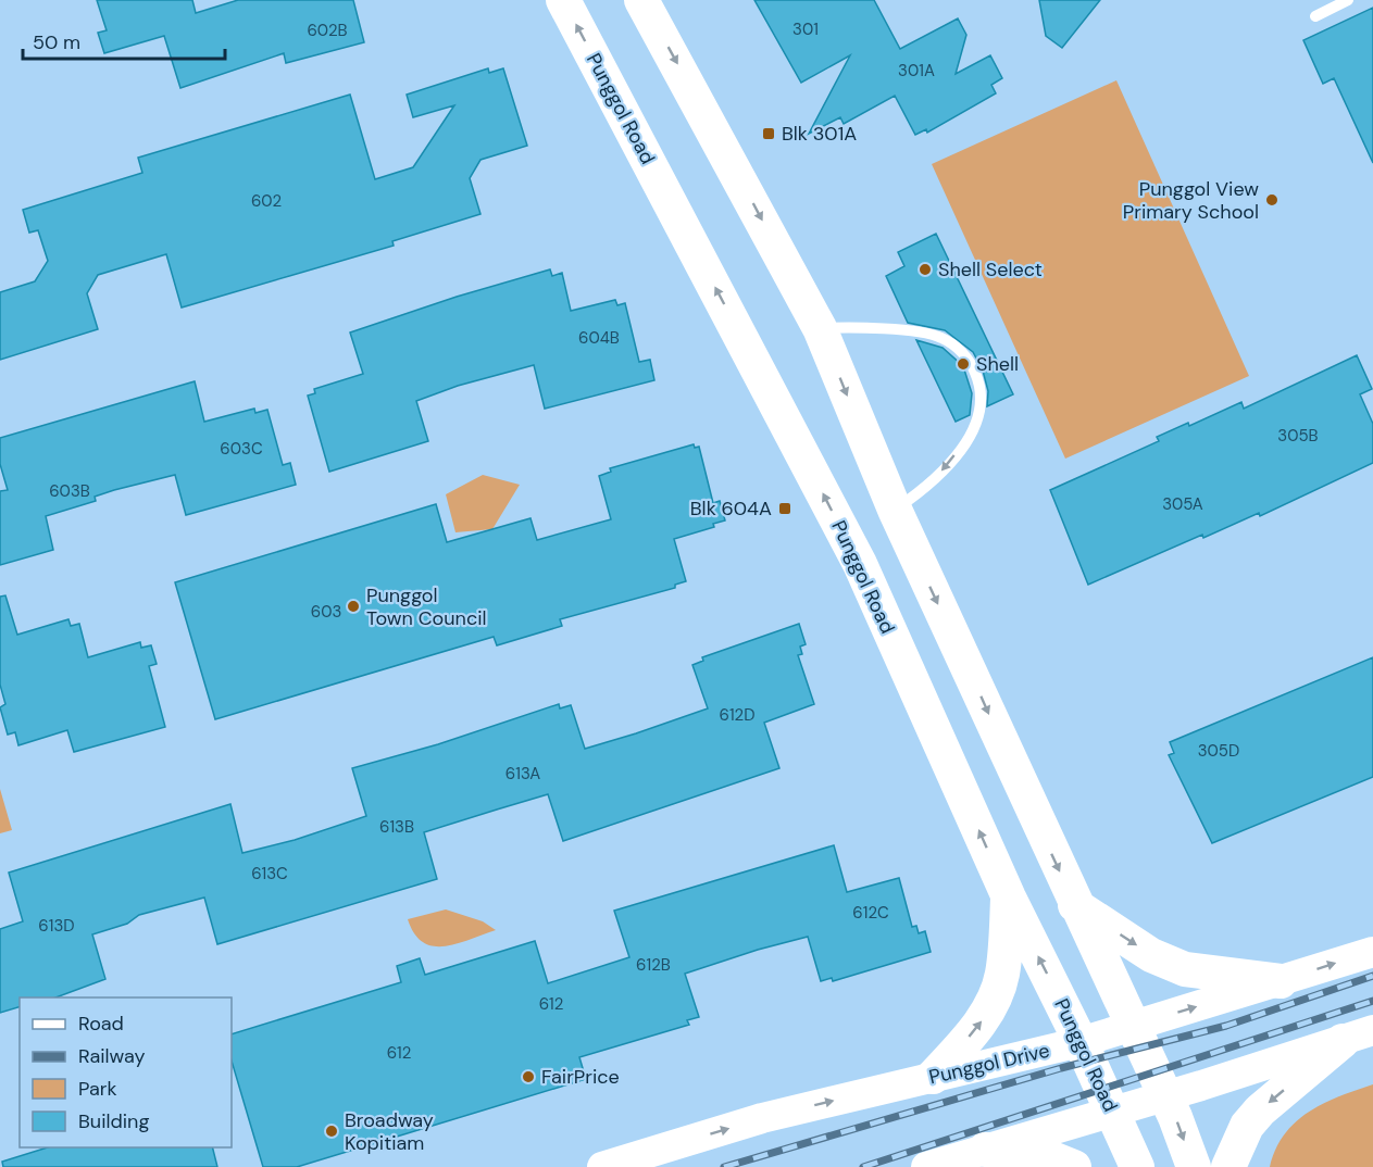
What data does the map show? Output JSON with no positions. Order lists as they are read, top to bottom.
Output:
{
  "streets": {
    "main road": ["Punggol Road"],
    "street": ["Punggol Drive"]
  },
  "crossings": [
    ["Punggol Road", "Punggol Drive"]
  ],
  "places": {
    "transit": ["Blk 301A", "Blk 604A"],
    "other": [
      "Punggol View Primary School",
      "Shell Select",
      "Shell",
      "Punggol Town Council",
      "FairPrice",
      "Broadway Kopitiam"
    ]
  },
  "house_numbers": [
    "301",
    "602B",
    "301A",
    "602",
    "604B",
    "305B",
    "603C",
    "603B",
    "305A",
    "603",
    "612D",
    "305D",
    "613A",
    "613B",
    "613C",
    "612C",
    "613D",
    "612B",
    "612",
    "612"
  ],
  "legend": [
    "Road",
    "Railway",
    "Park",
    "Building"
  ],
  "scale_bar": "50 m"
}
